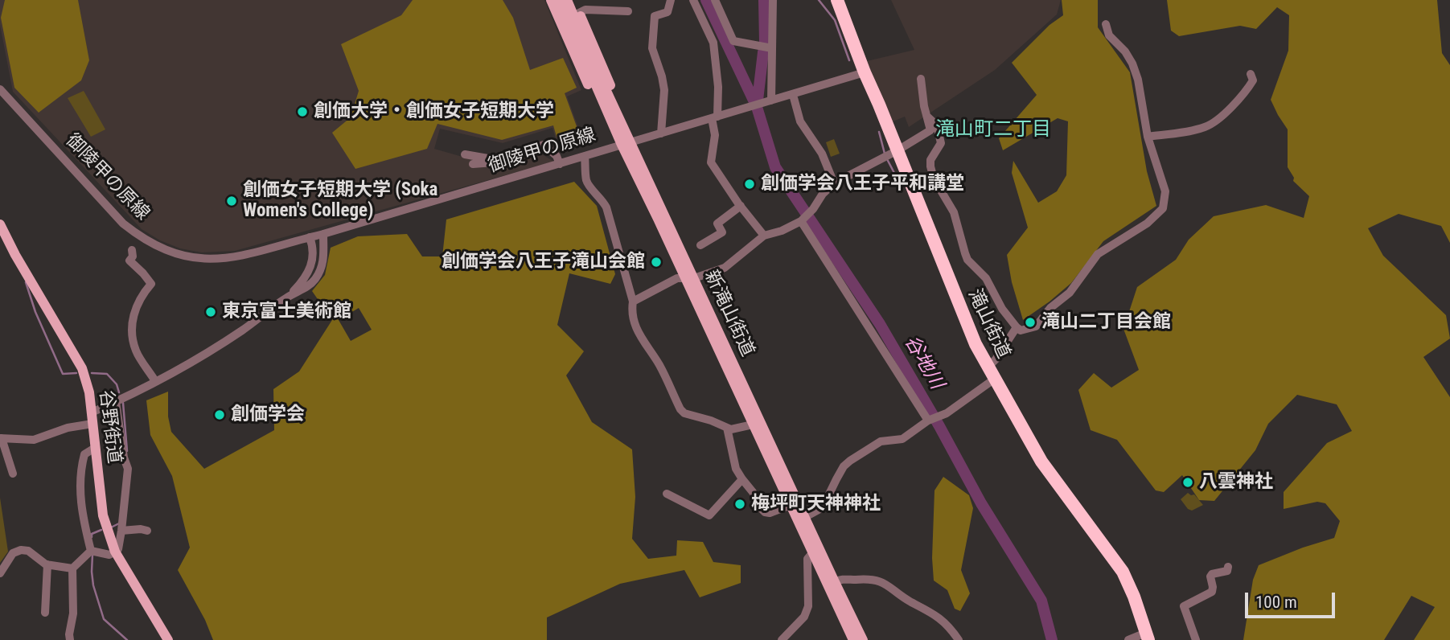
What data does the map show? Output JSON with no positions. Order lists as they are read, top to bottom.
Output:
{
  "streets": {
    "highway": ["滝山街道"],
    "main road": ["新滝山街道", "谷野街道"],
    "street": ["御陵甲の原線"]
  },
  "crossings": [
    ["御陵甲の原線", "新滝山街道"],
    ["御陵甲の原線", "滝山街道"]
  ],
  "districts": ["滝山町二丁目"],
  "water": ["谷地川"],
  "places": [
    "創価大学・創価女子短期大学",
    "創価学会八王子平和講堂",
    "創価女子短期大学 (Soka Women's College)",
    "創価学会八王子滝山会館",
    "東京富士美術館",
    "滝山二丁目会館",
    "創価学会",
    "八雲神社",
    "梅坪町天神神社"
  ],
  "scale_bar": "100 m"
}
